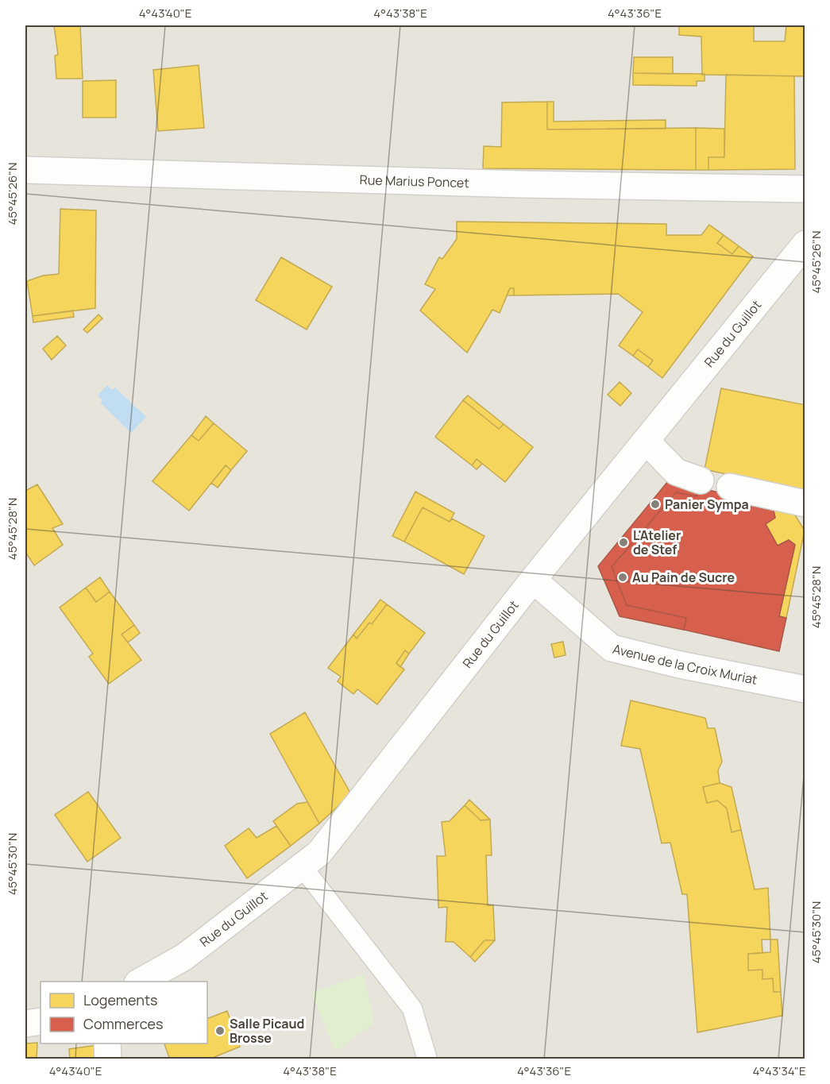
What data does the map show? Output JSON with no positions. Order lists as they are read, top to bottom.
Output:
{
  "streets": {
    "street": ["Rue Marius Poncet", "Rue du Guillot", "Avenue de la Croix Muriat"]
  },
  "crossings": [
    ["Rue du Guillot", "Avenue de la Croix Muriat"]
  ],
  "places": [
    "Panier Sympa",
    "L'Atelier de Stef",
    "Au Pain de Sucre",
    "Salle Picaud Brosse"
  ],
  "legend": ["Logements", "Commerces"],
  "coordinates": [
    "4°43'40\"E",
    "4°43'38\"E",
    "4°43'36\"E",
    "45°45'26\"N",
    "45°45'28\"N",
    "45°45'30\"N",
    "4°43'34\"E"
  ]
}
